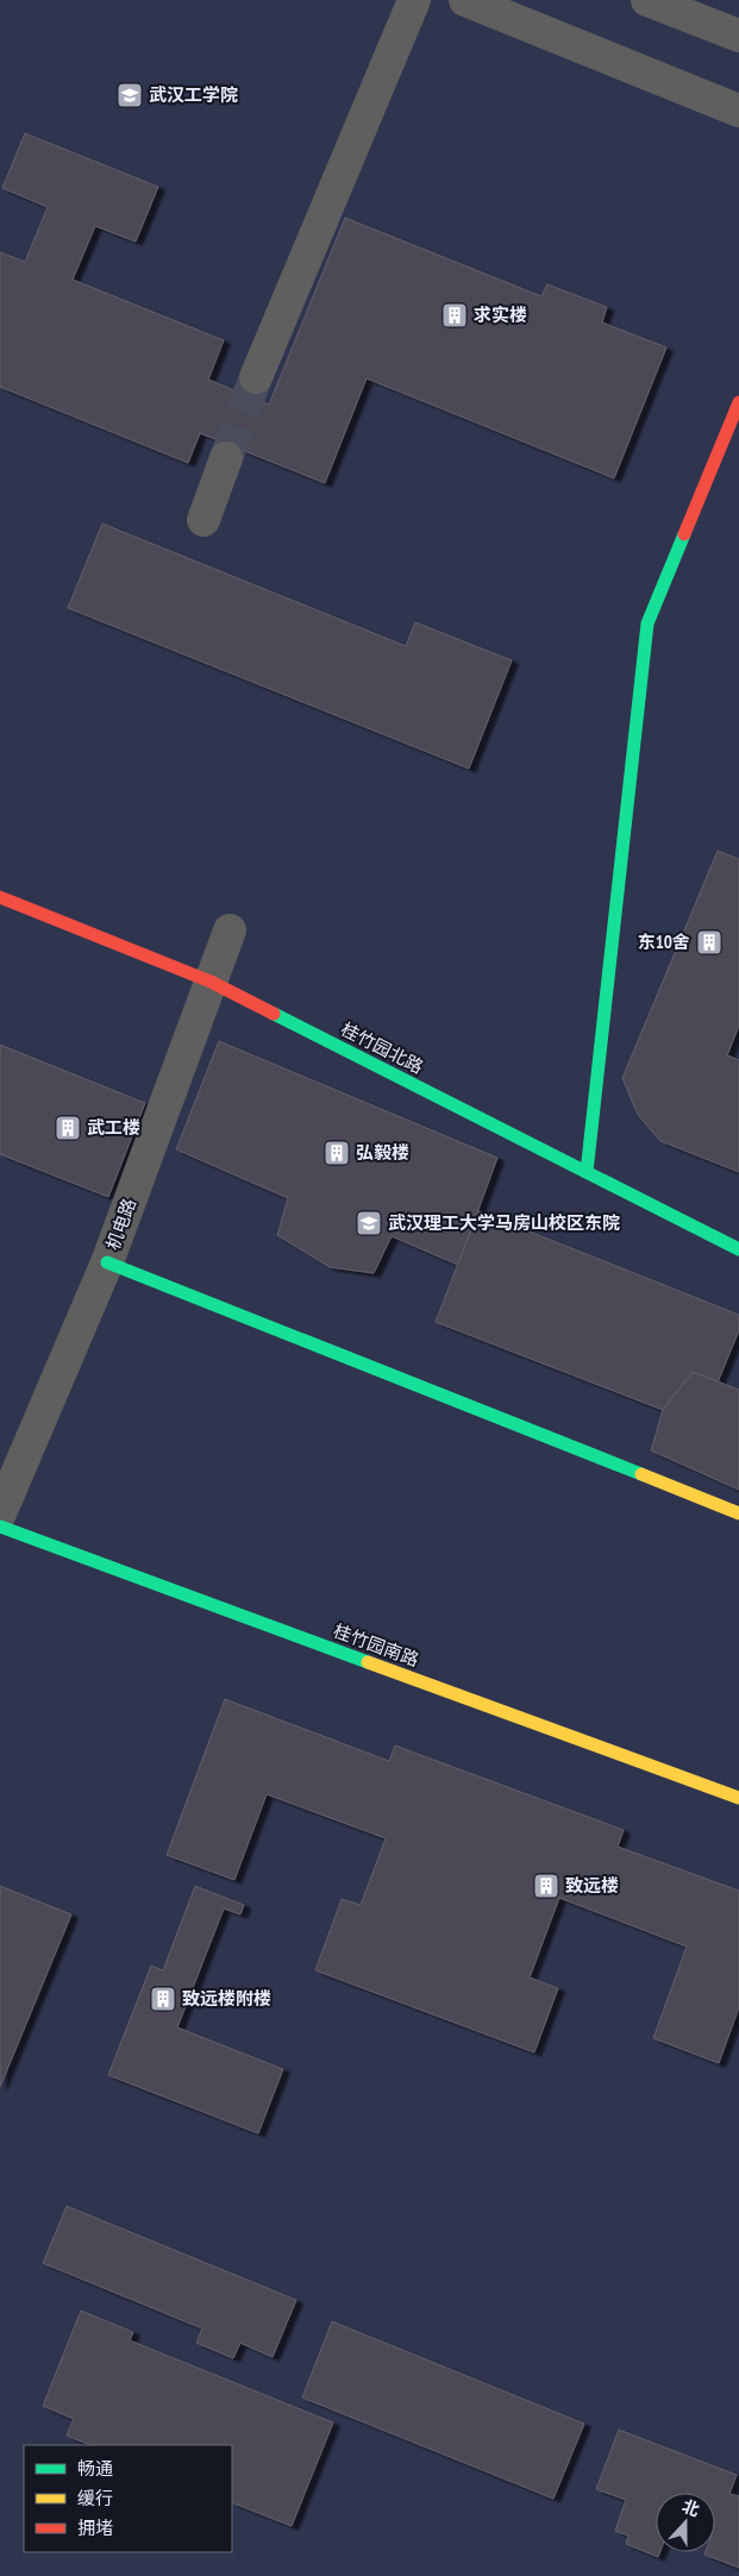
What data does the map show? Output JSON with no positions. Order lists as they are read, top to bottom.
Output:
{
  "streets": {
    "street": ["桂竹园北路", "机电路", "桂竹园南路"]
  },
  "crossings": [
    ["桂竹园北路", "机电路"]
  ],
  "places": {
    "school or university": ["武汉工学院", "武汉理工大学马房山校区东院"],
    "building": [
      "求实楼",
      "东10舍",
      "武工楼",
      "弘毅楼",
      "致远楼",
      "致远楼附楼"
    ]
  },
  "legend": ["畅通", "缓行", "拥堵"],
  "north": "top"
}
